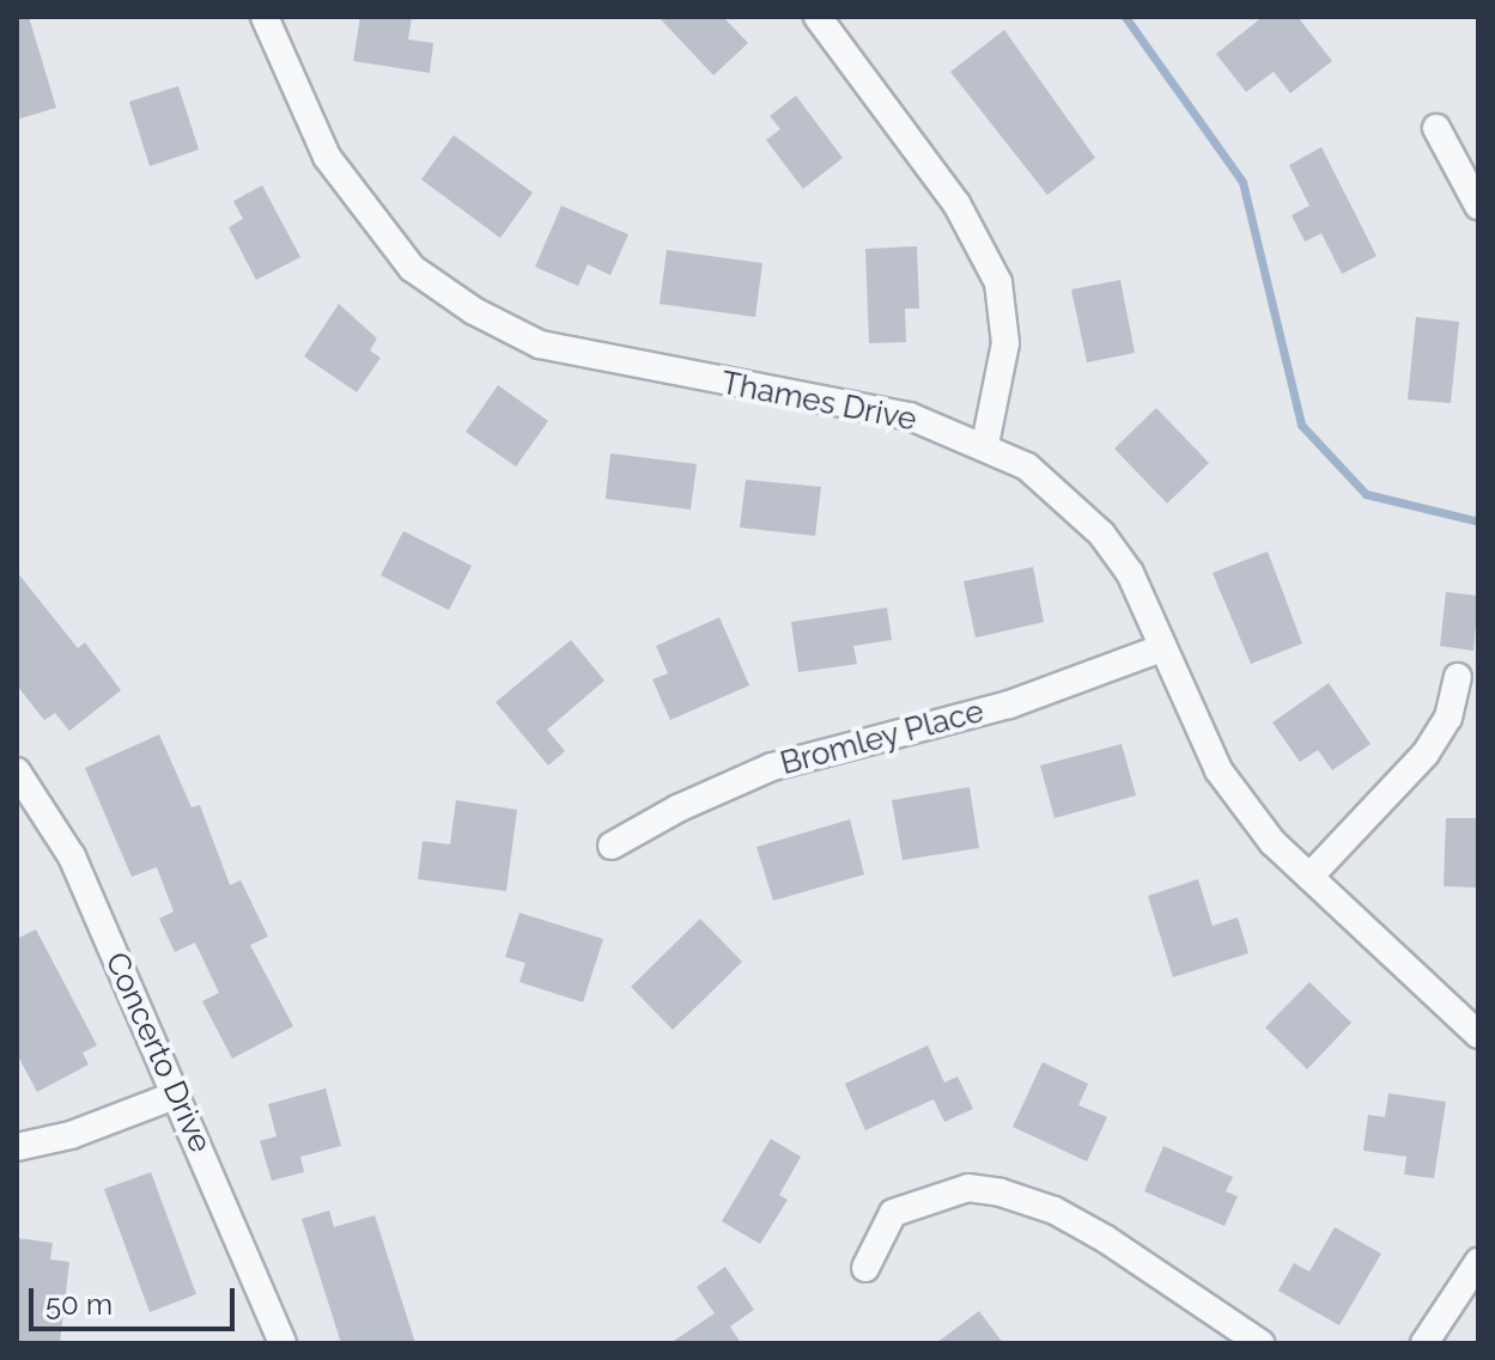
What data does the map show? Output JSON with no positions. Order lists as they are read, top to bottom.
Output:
{
  "streets": {
    "street": ["Thames Drive", "Bromley Place", "Concerto Drive"]
  },
  "crossings": [
    ["Thames Drive", "Bromley Place"]
  ],
  "scale_bar": "50 m"
}
